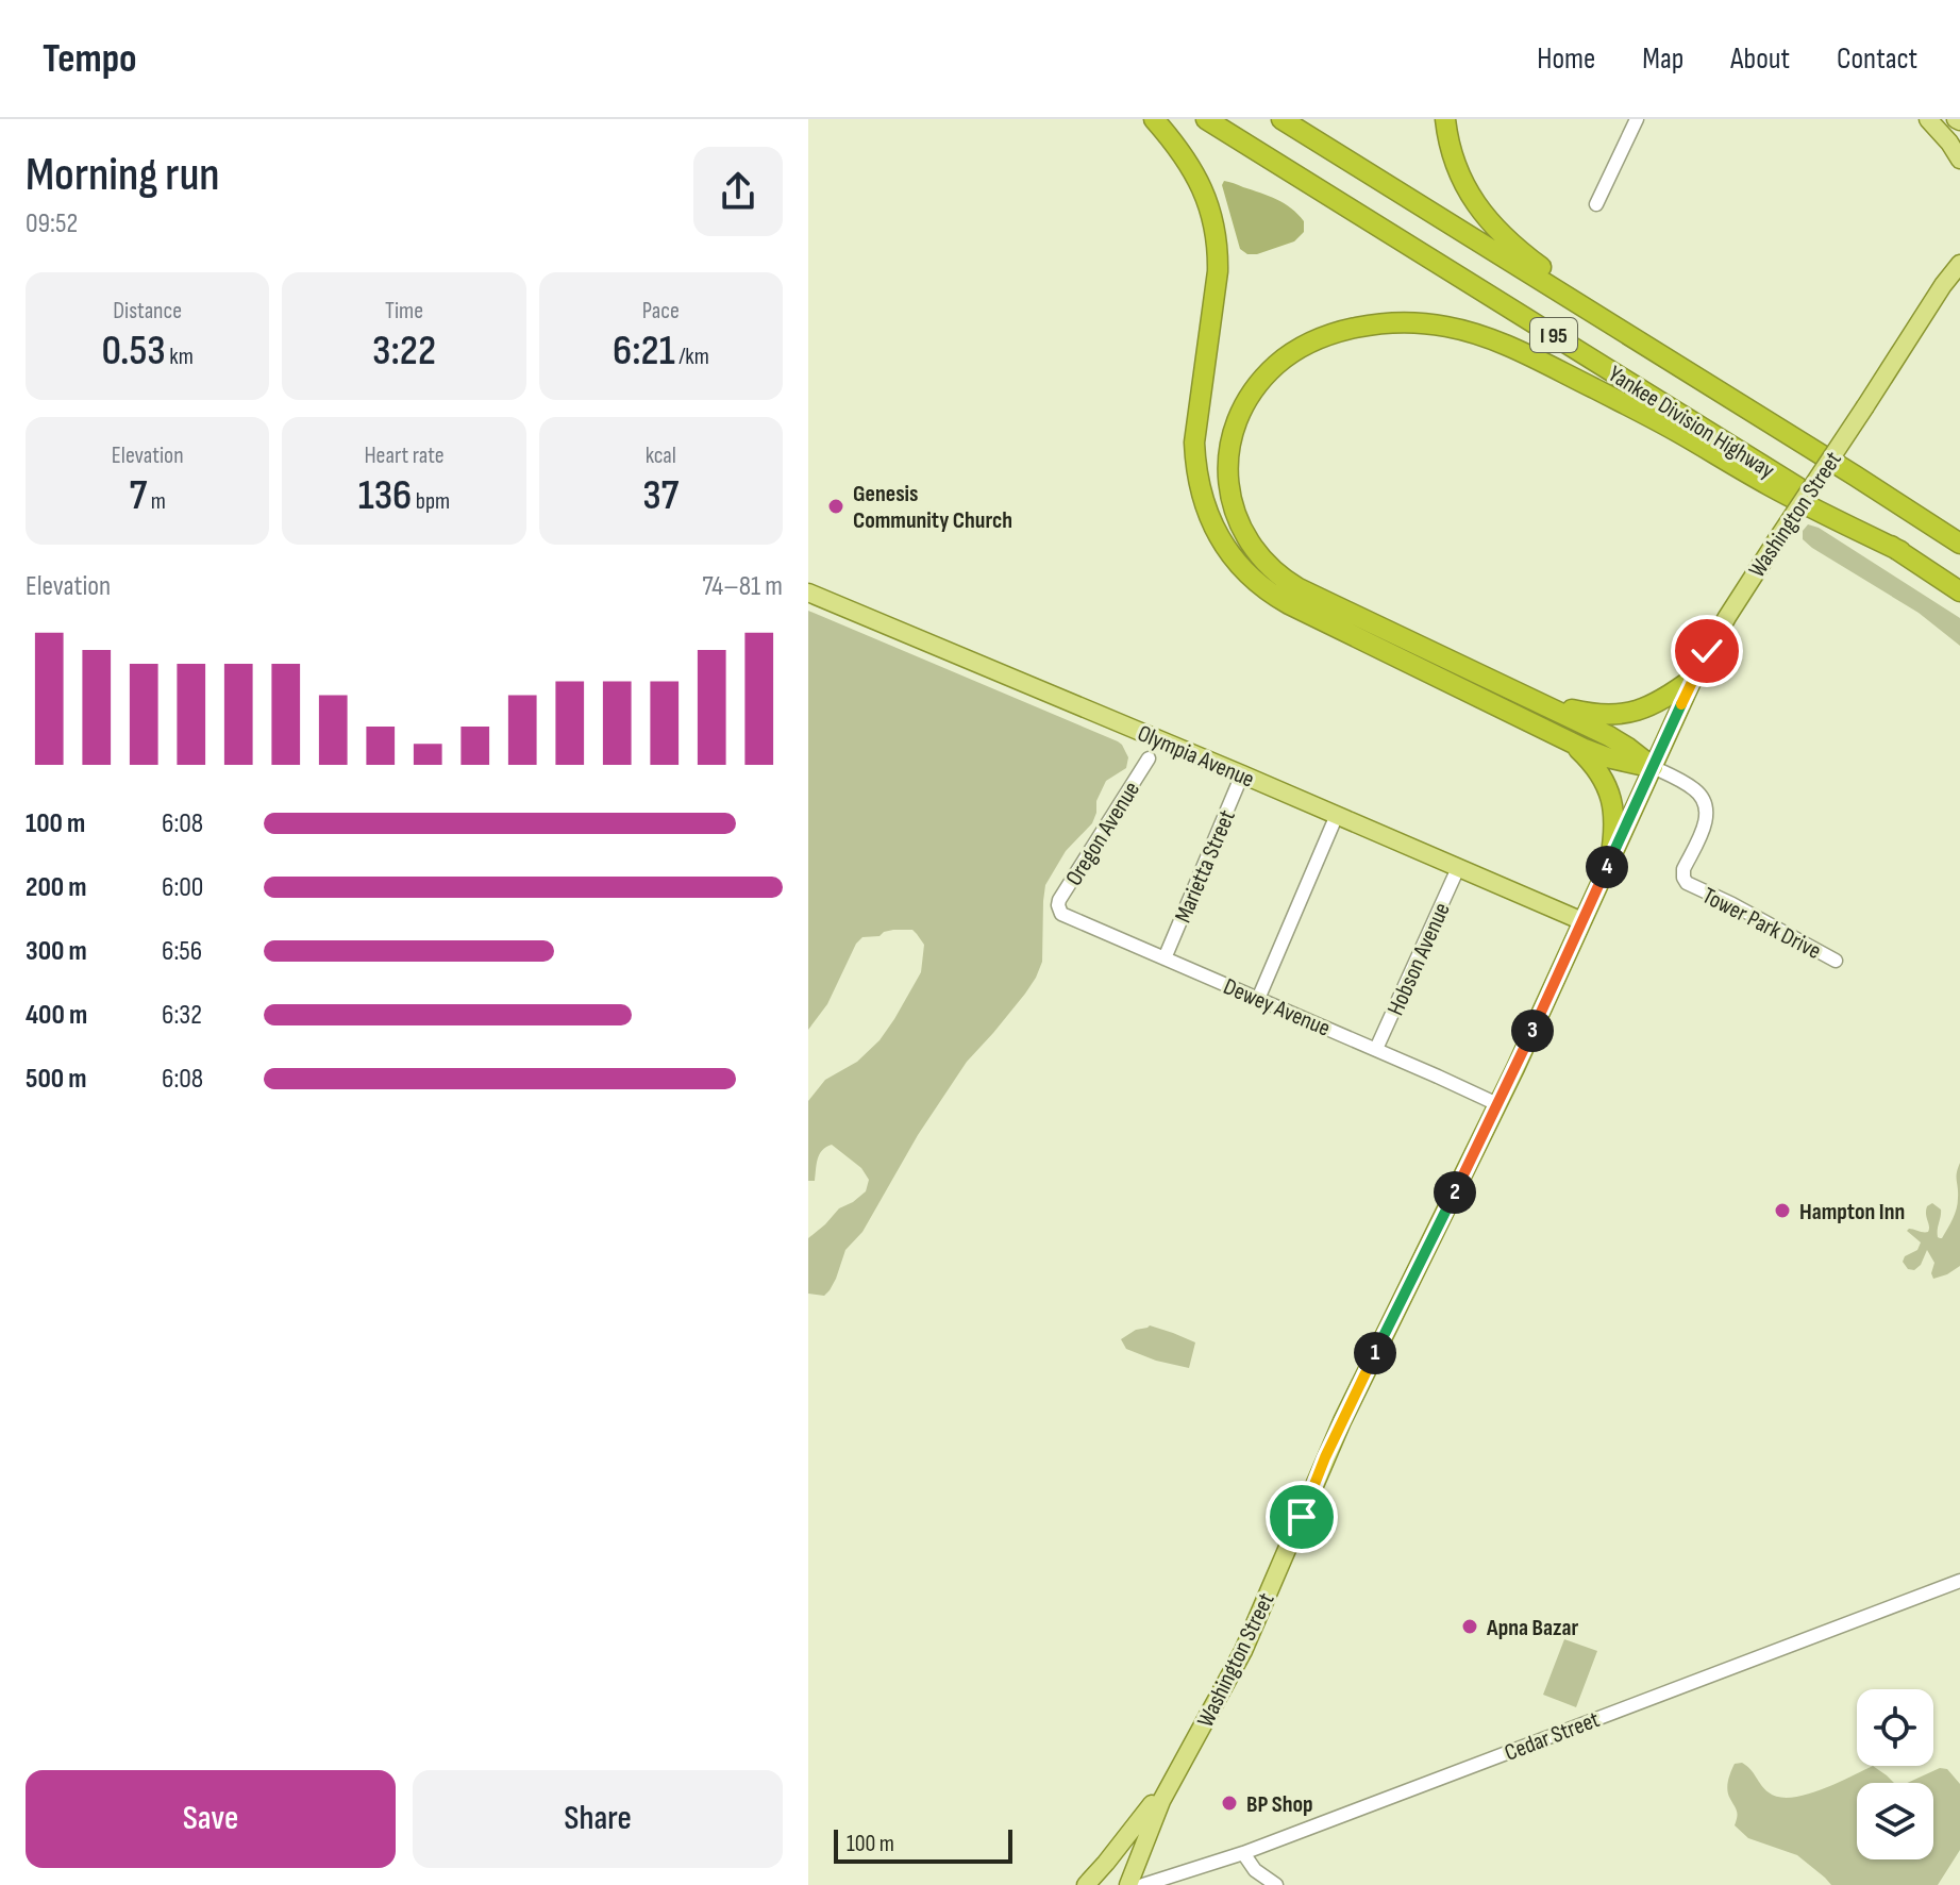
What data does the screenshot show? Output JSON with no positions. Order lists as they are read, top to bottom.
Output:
{
  "streets": {
    "highway": ["I 95", "Yankee Division Highway"],
    "main road": ["Washington Street", "Olympia Avenue"],
    "street": [
      "Oregon Avenue",
      "Marietta Street",
      "Tower Park Drive",
      "Hobson Avenue",
      "Dewey Avenue",
      "Cedar Street"
    ]
  },
  "crossings": [
    ["Washington Street", "Olympia Avenue"],
    ["Washington Street", "Tower Park Drive"],
    ["Washington Street", "Dewey Avenue"],
    ["Olympia Avenue", "Marietta Street"],
    ["Olympia Avenue", "Hobson Avenue"],
    ["Oregon Avenue", "Dewey Avenue"],
    ["Marietta Street", "Dewey Avenue"],
    ["Hobson Avenue", "Dewey Avenue"]
  ],
  "places": [
    "Genesis Community Church",
    "Hampton Inn",
    "Apna Bazar",
    "BP Shop"
  ],
  "scale_bar": "100 m",
  "page": {
    "header": "Tempo",
    "nav": [
      "Home",
      "Map",
      "About",
      "Contact"
    ],
    "heading": ["Morning run", "09:52"],
    "stats": [
      ["Distance", "0.53 km"],
      ["Time", "3:22"],
      ["Pace", "6:21 /km"],
      ["Elevation", "7 m"],
      ["Heart rate", "136 bpm"],
      ["kcal", "37"]
    ],
    "chart": ["Elevation", "74–81 m"],
    "list": [
      {
        "name": "100 m",
        "note": "6:08"
      },
      {
        "name": "200 m",
        "note": "6:00"
      },
      {
        "name": "300 m",
        "note": "6:56"
      },
      {
        "name": "400 m",
        "note": "6:32"
      },
      {
        "name": "500 m",
        "note": "6:08"
      }
    ],
    "pins": [
      "4",
      "3",
      "2",
      "1"
    ],
    "buttons": ["Save", "Share"],
    "scale": "100 m"
  }
}
